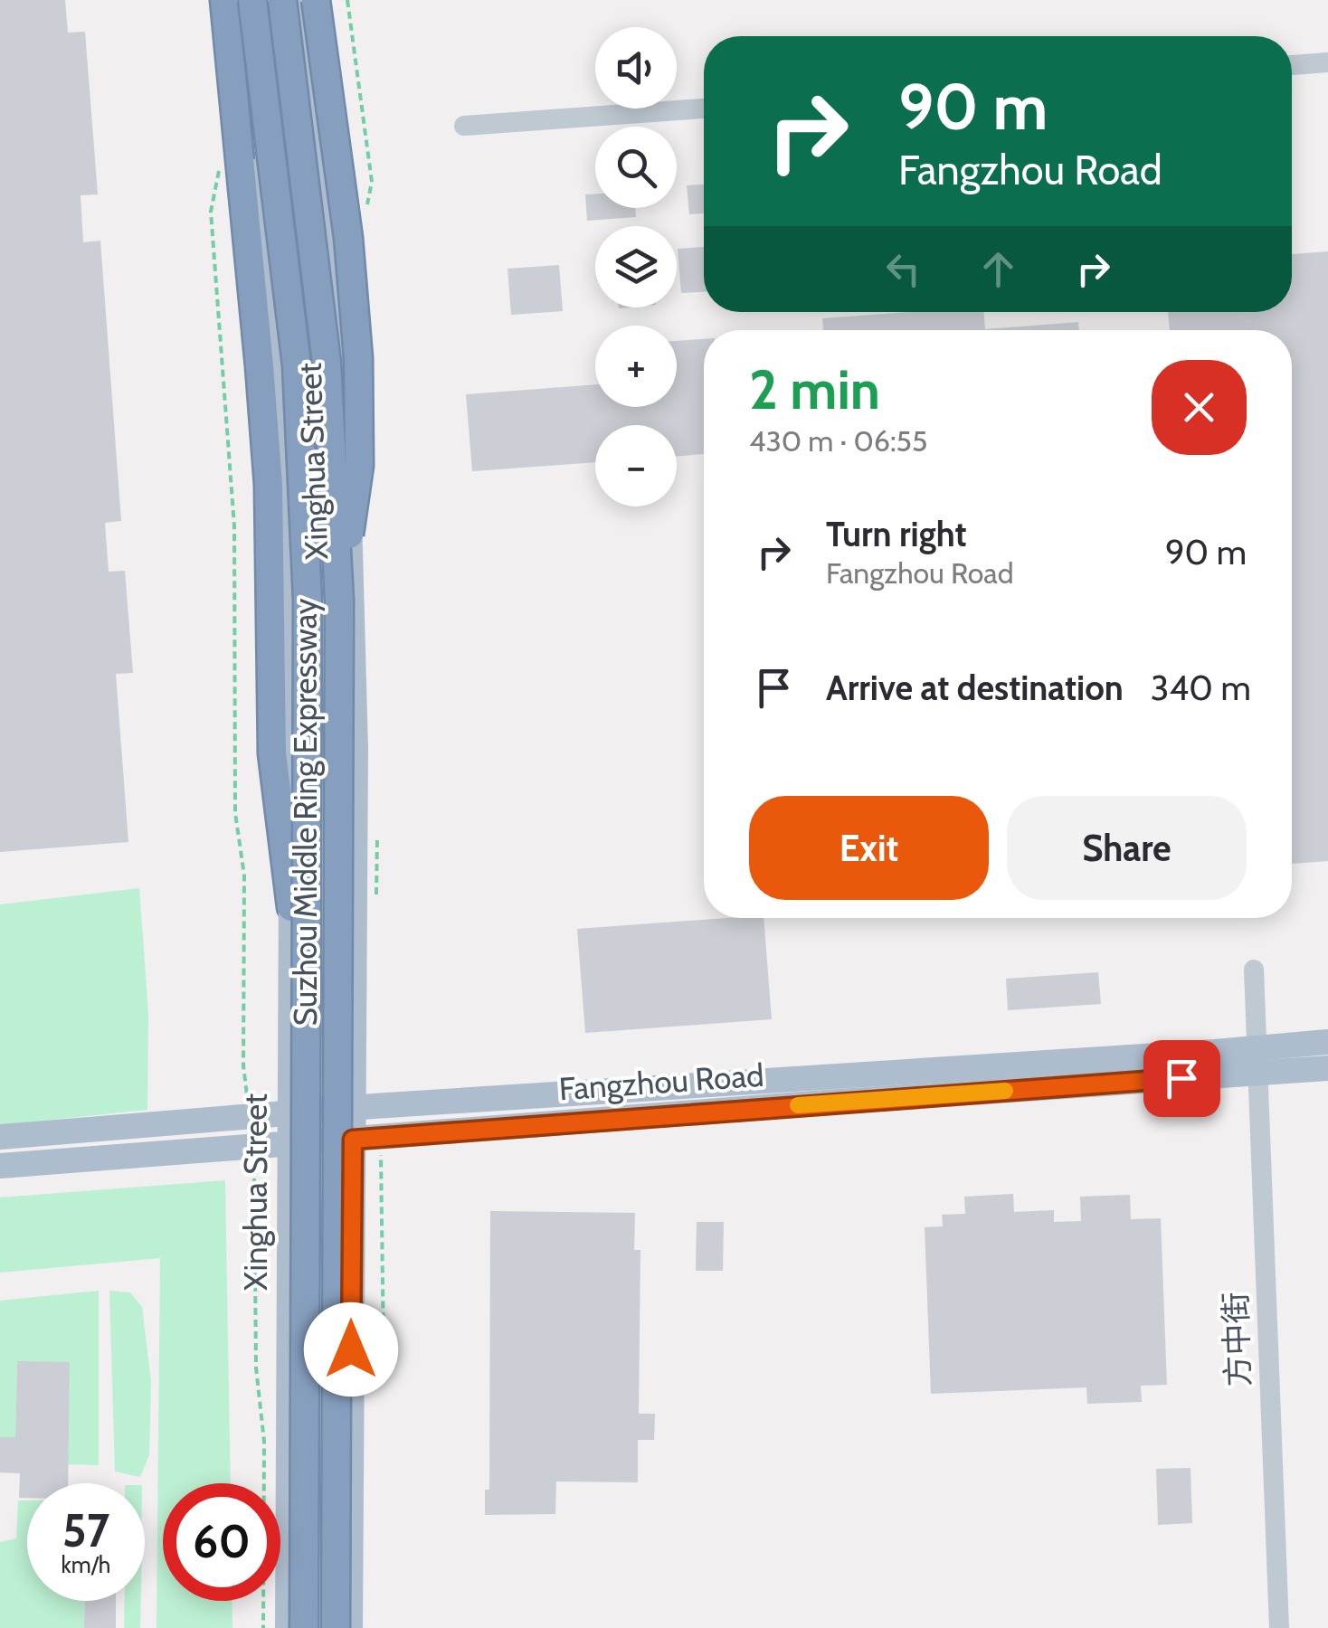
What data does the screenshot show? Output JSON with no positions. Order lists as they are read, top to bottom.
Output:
{
  "streets": {
    "highway": ["Suzhou Middle Ring Expressway"],
    "main road": ["Xinghua Street", "Fangzhou Road"],
    "street": ["方中街"]
  },
  "crossings": [
    ["Xinghua Street", "Fangzhou Road"],
    ["Fangzhou Road", "方中街"]
  ],
  "page": {
    "map_buttons": ["+", "−"],
    "turn": ["90 m", "Fangzhou Road"],
    "heading": ["2 min", "430 m · 06:55"],
    "list": [
      {
        "name": "Turn right",
        "note": "Fangzhou Road",
        "value": "90 m"
      },
      {
        "name": "Arrive at destination",
        "value": "340 m"
      }
    ],
    "buttons": ["Exit", "Share"],
    "speed": "57 km/h",
    "limit": "60"
  }
}
